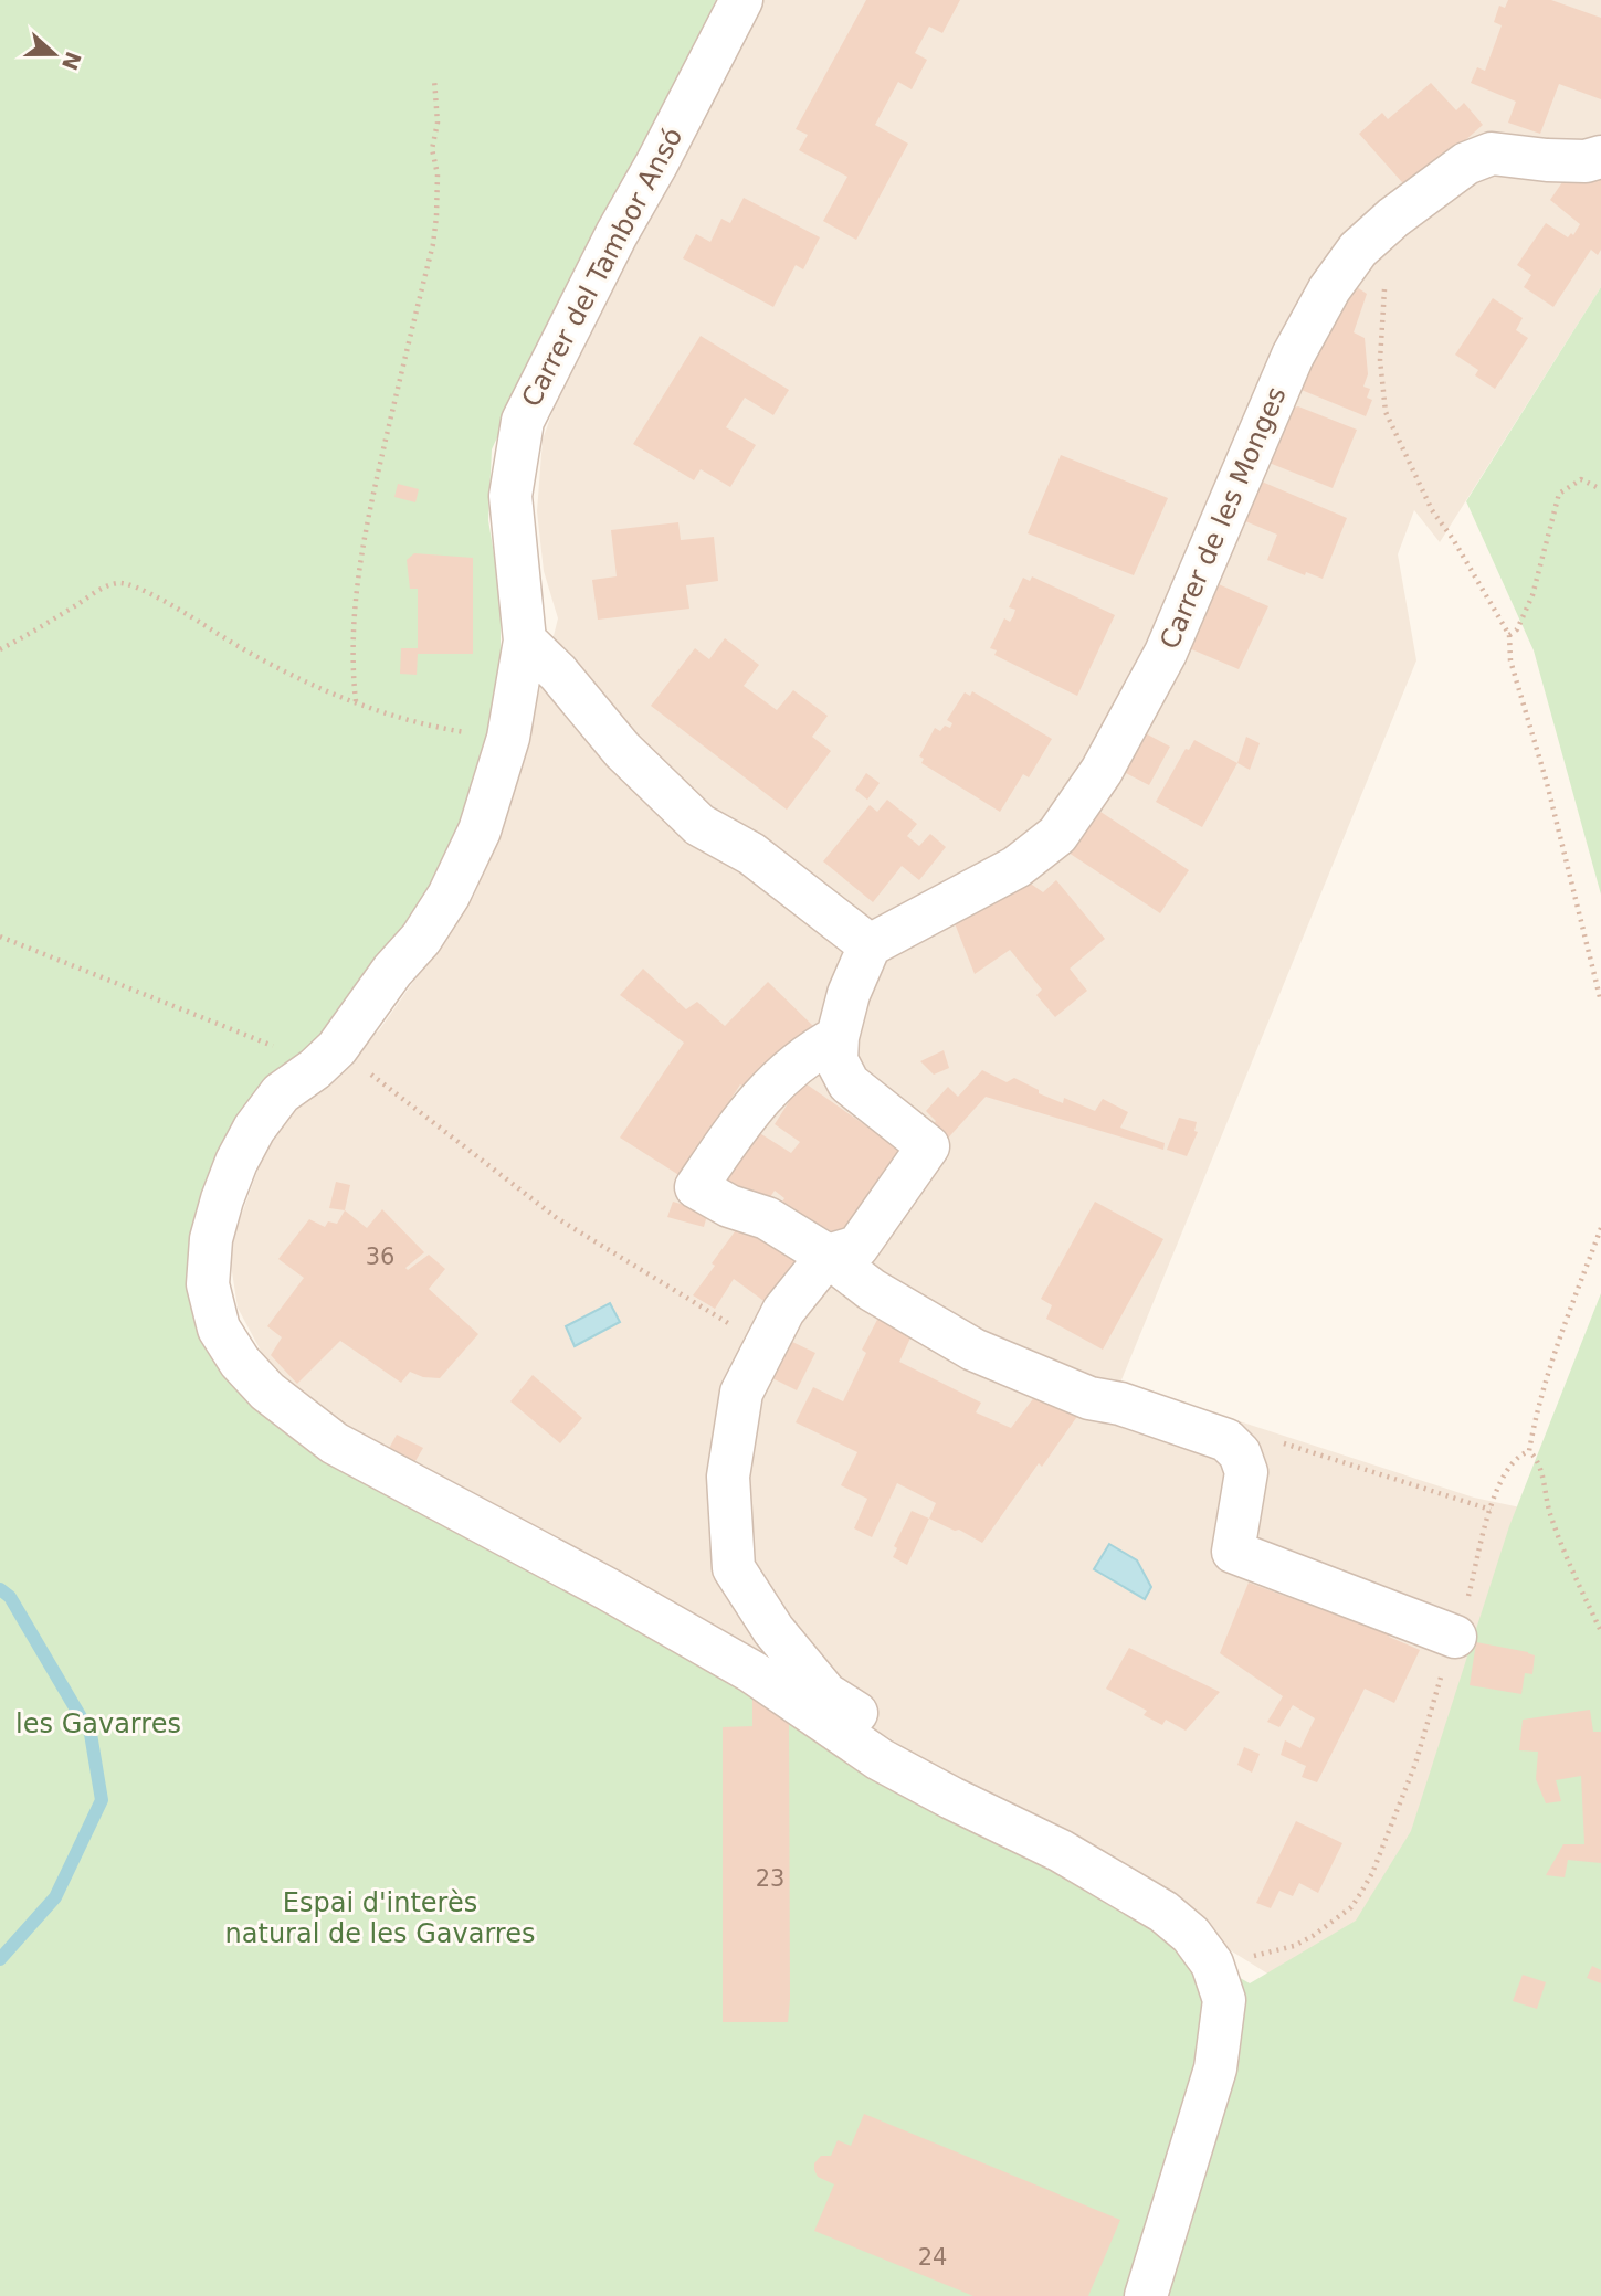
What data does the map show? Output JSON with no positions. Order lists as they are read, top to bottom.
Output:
{
  "streets": {
    "street": ["Carrer del Tambor Ansó", "Carrer de les Monges"]
  },
  "parks": ["les Gavarres", "Espai d'interès natural de les Gavarres"],
  "house_numbers": ["36", "23", "24"],
  "north": "right"
}
